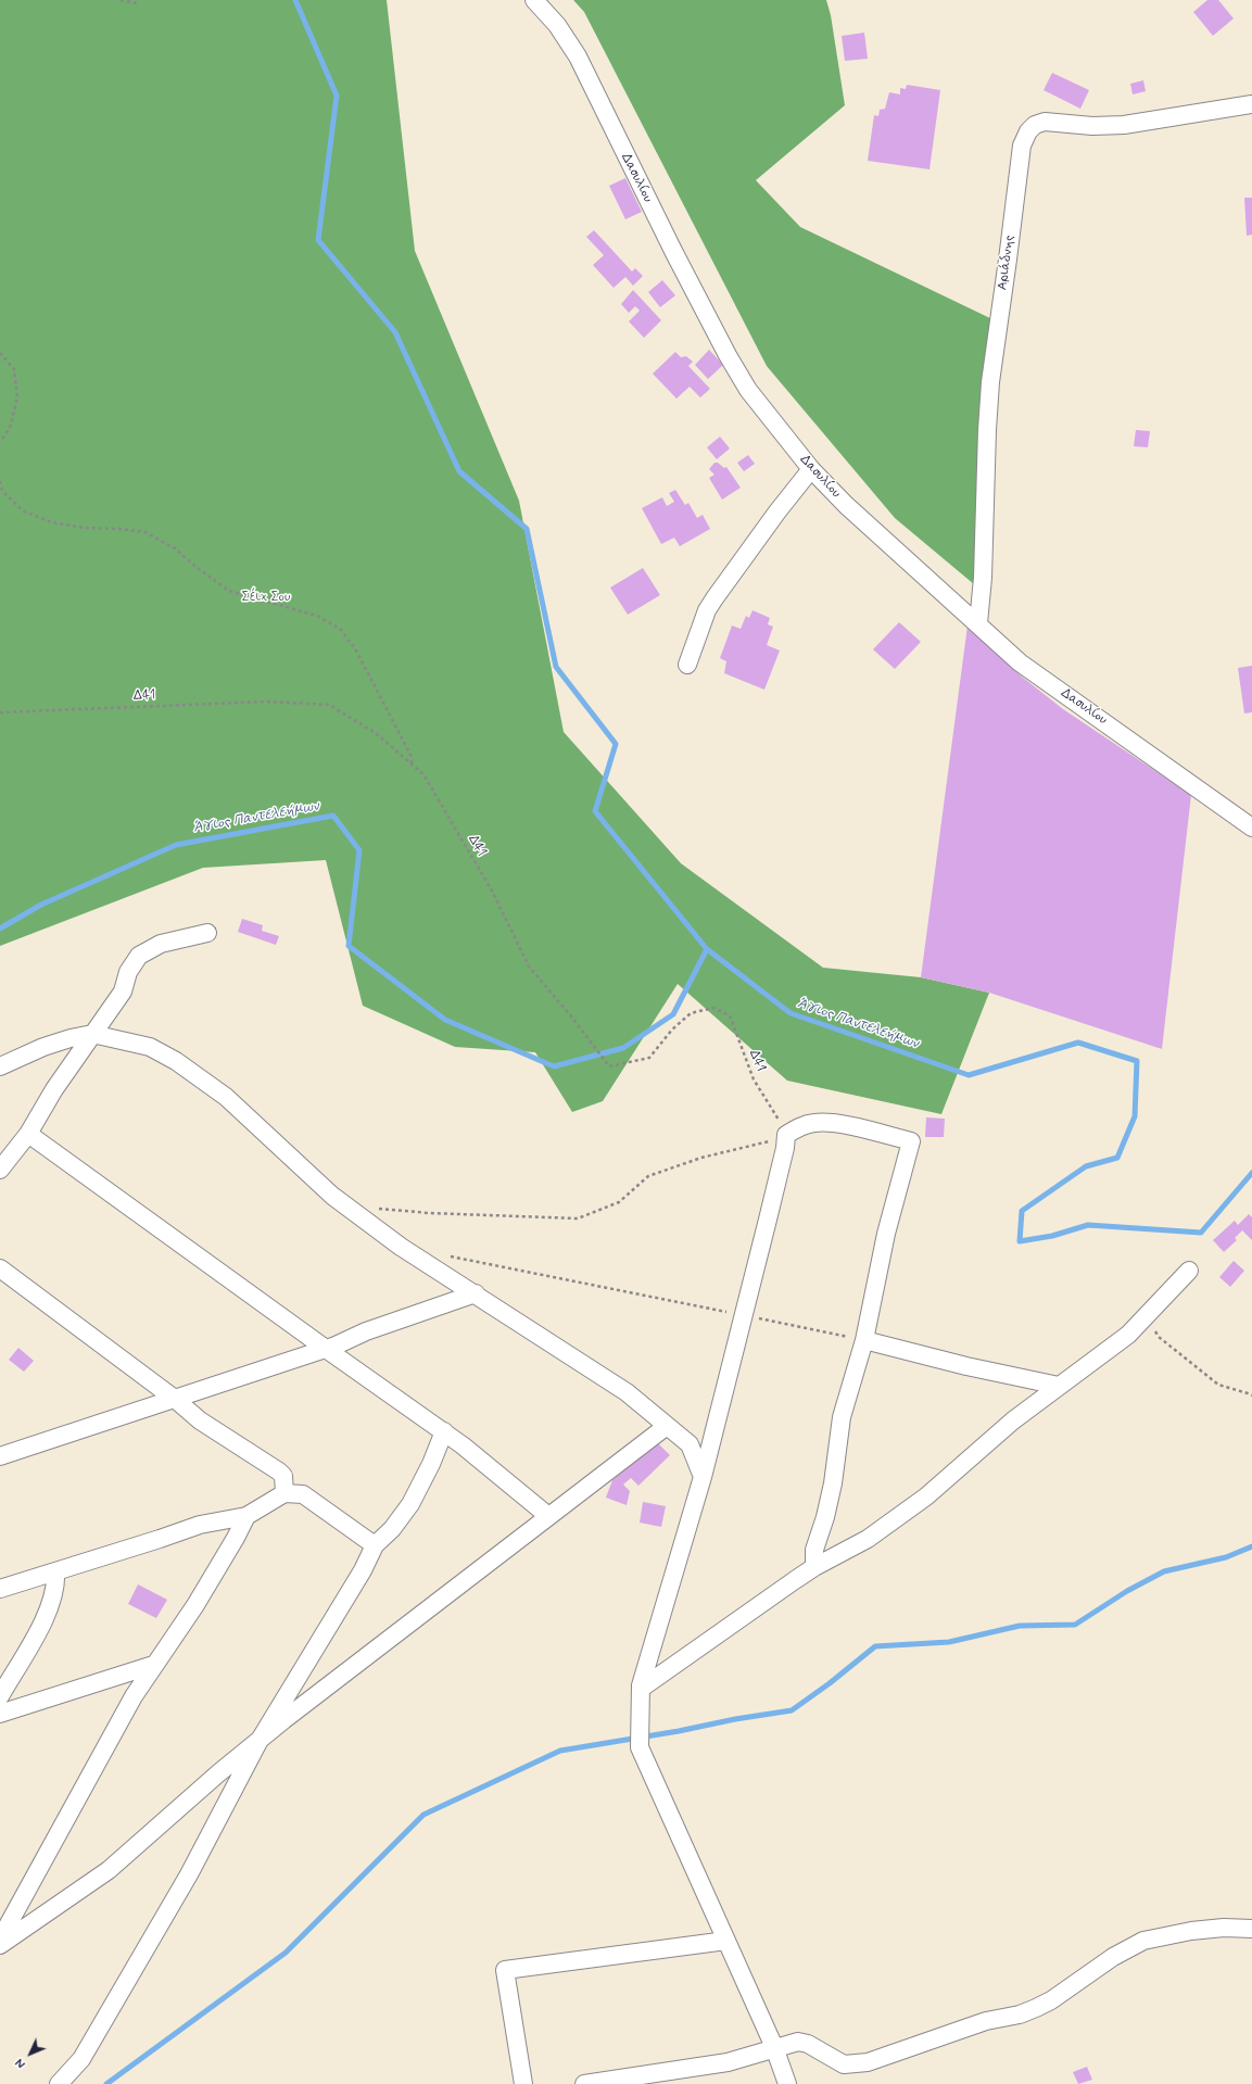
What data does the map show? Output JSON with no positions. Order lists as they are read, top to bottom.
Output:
{
  "streets": {
    "street": ["Δασυλίου", "Αριάδνης"],
    "path": ["Δ41"]
  },
  "crossings": [
    ["Δασυλίου", "Αριάδνης"]
  ],
  "water": ["Άγιος Παντελεήμων"],
  "parks": ["Σέιχ Σου"],
  "north": "bottom left"
}
